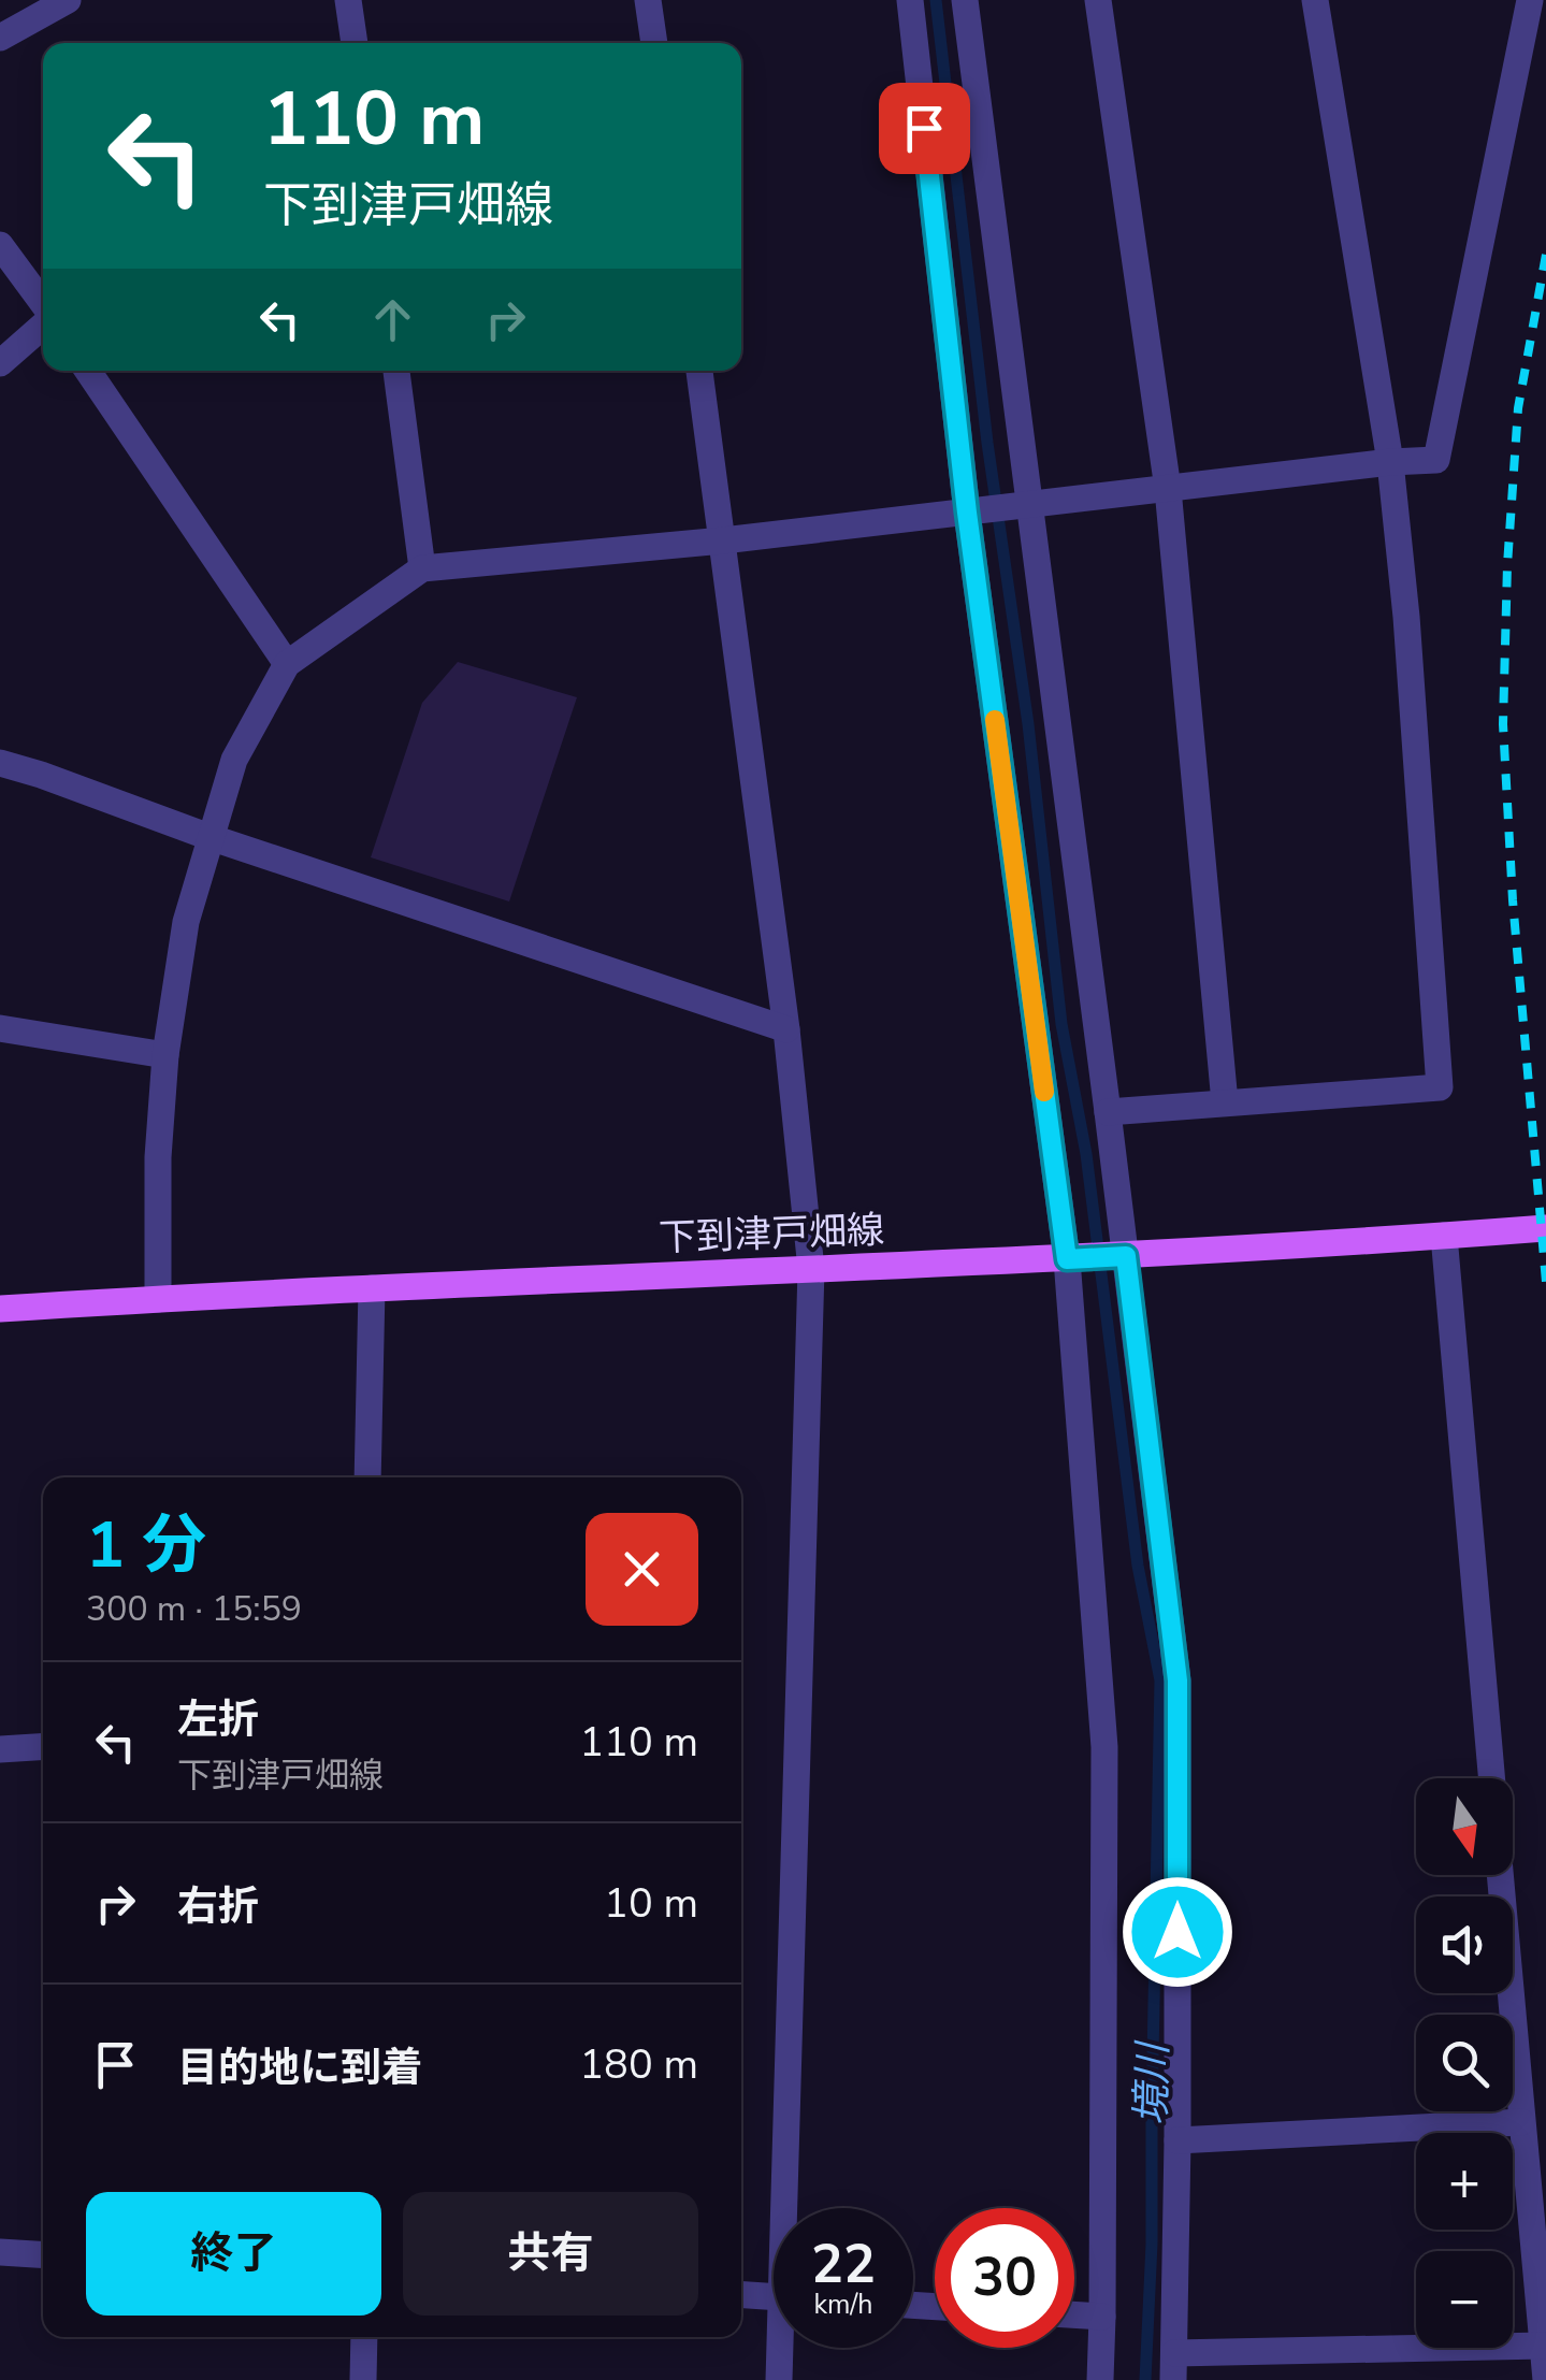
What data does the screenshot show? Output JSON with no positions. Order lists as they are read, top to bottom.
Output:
{
  "streets": {
    "main road": ["下到津戸畑線"]
  },
  "water": ["境川"],
  "north": "bottom",
  "page": {
    "turn": ["110 m", "下到津戸畑線"],
    "heading": ["1 分", "300 m · 15:59"],
    "list": [
      {
        "name": "左折",
        "note": "下到津戸畑線",
        "value": "110 m"
      },
      {
        "name": "右折",
        "value": "10 m"
      },
      {
        "name": "目的地に到着",
        "value": "180 m"
      }
    ],
    "map_buttons": ["+", "−"],
    "buttons": ["終了", "共有"],
    "speed": "22 km/h",
    "limit": "30"
  }
}
